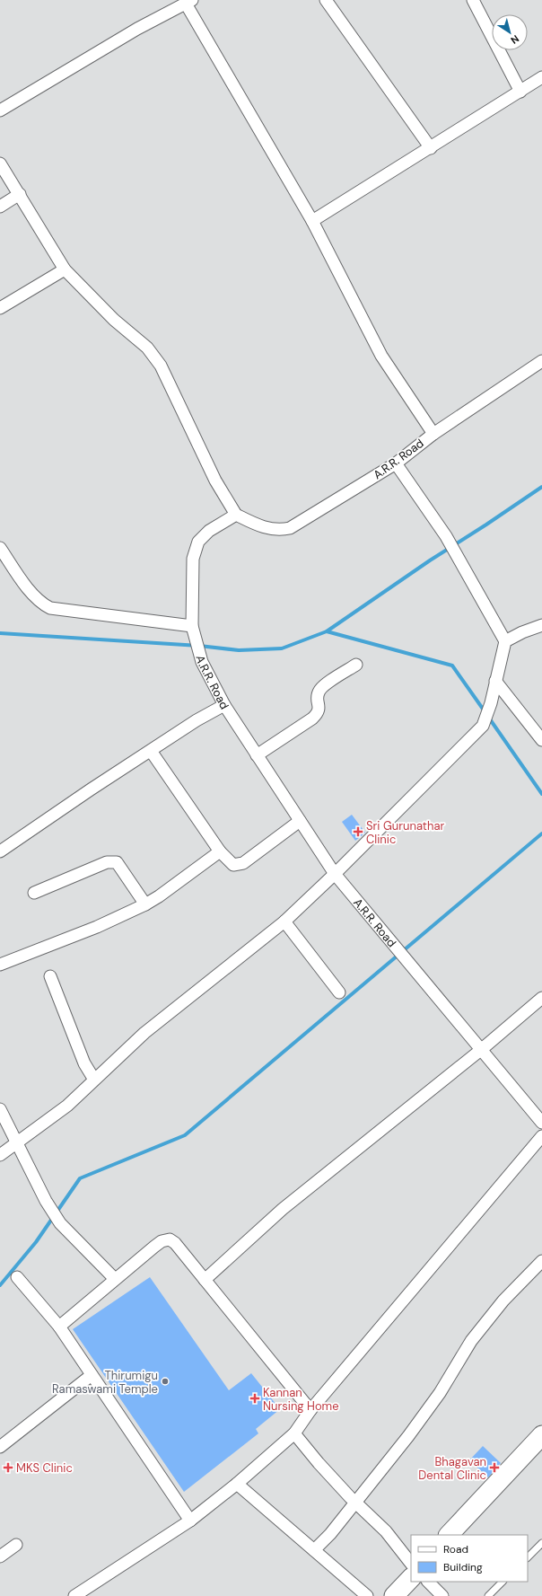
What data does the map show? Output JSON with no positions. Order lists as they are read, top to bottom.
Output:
{
  "streets": {
    "street": ["A.R.R. Road"]
  },
  "places": {
    "health": [
      "Sri Gurunathar Clinic",
      "Kannan Nursing Home",
      "MKS Clinic",
      "Bhagavan Dental Clinic"
    ],
    "other": ["Thirumigu Ramaswami Temple"]
  },
  "legend": ["Road", "Building"],
  "north": "bottom right"
}
